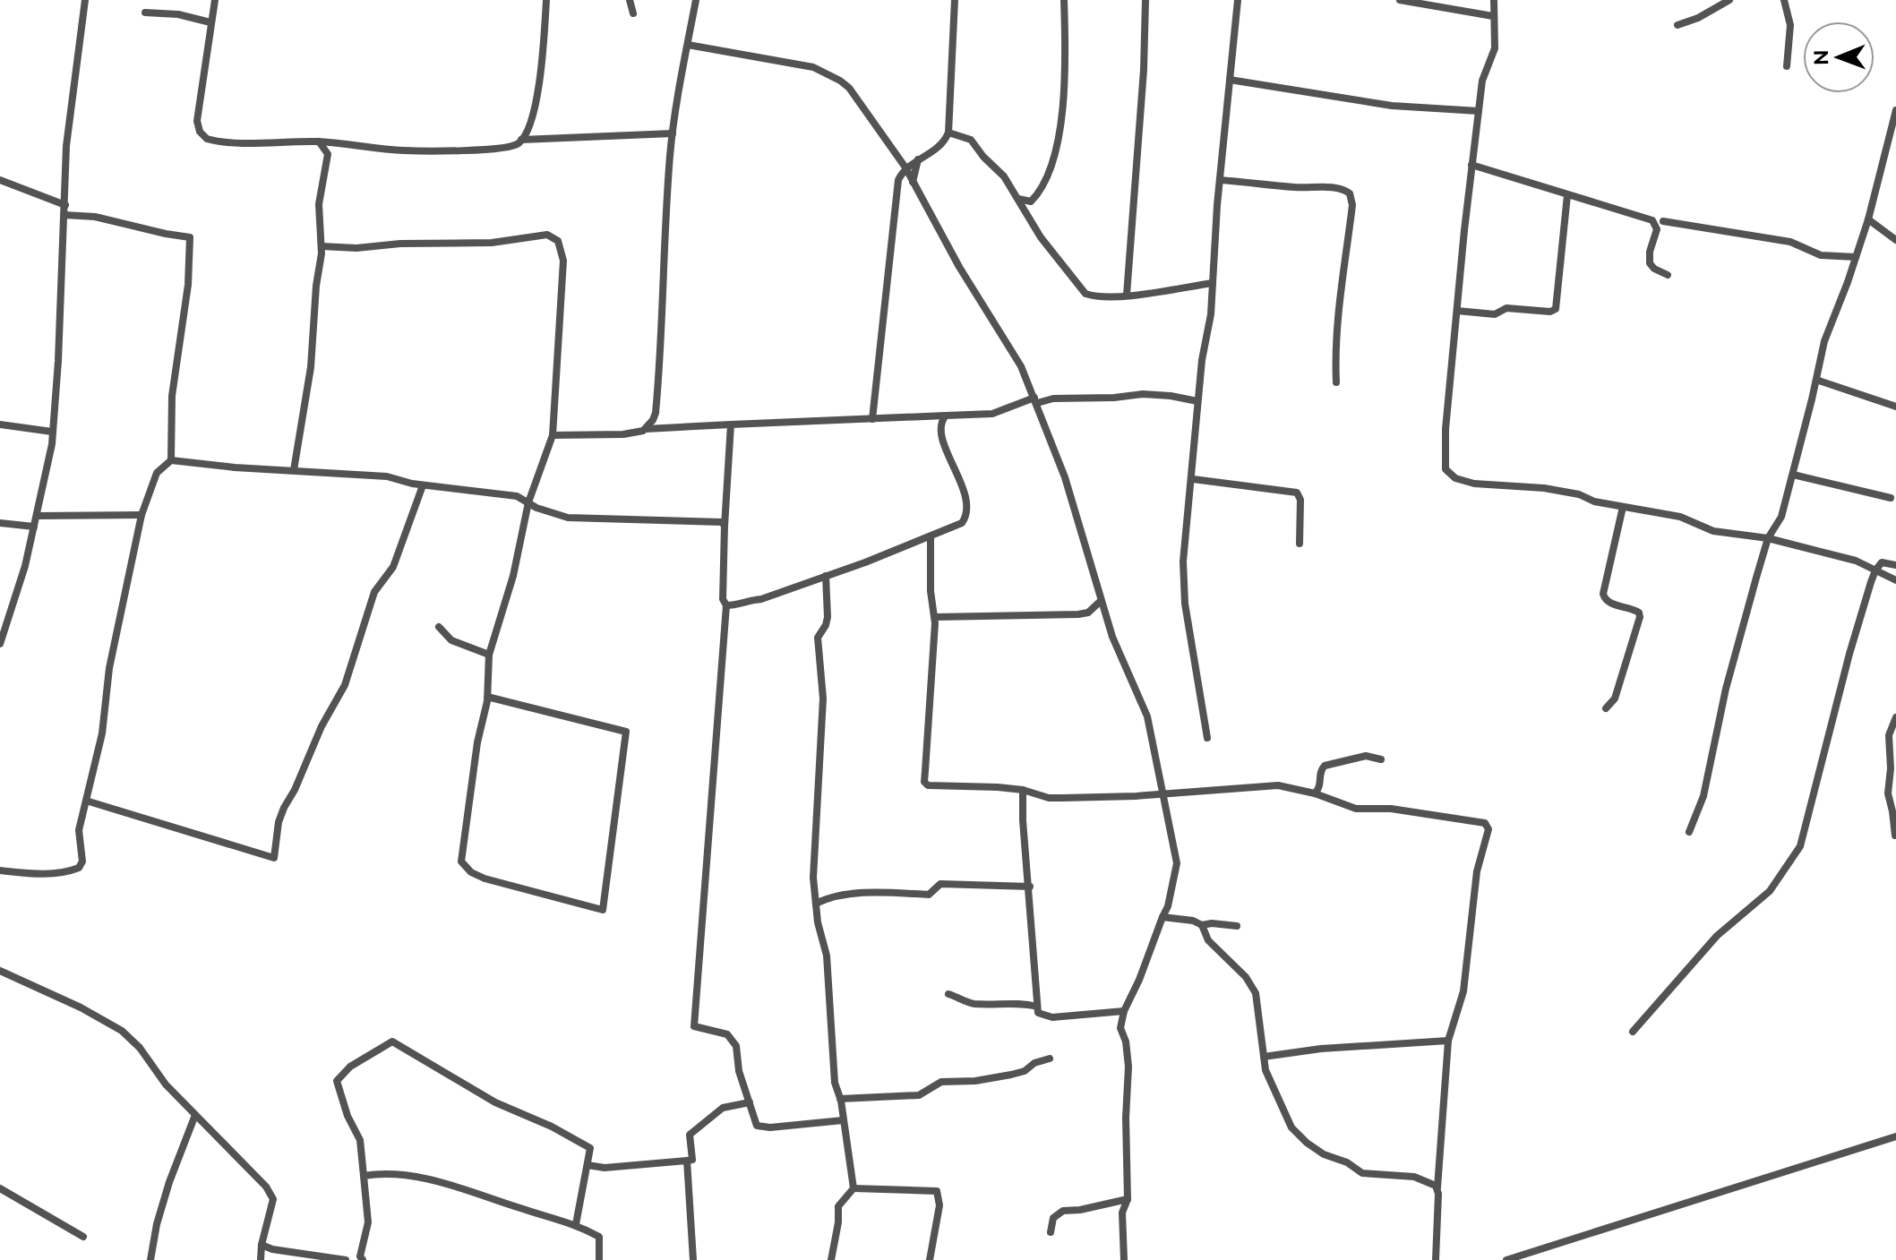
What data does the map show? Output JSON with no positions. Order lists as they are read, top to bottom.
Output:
{
  "north": "left"
}
